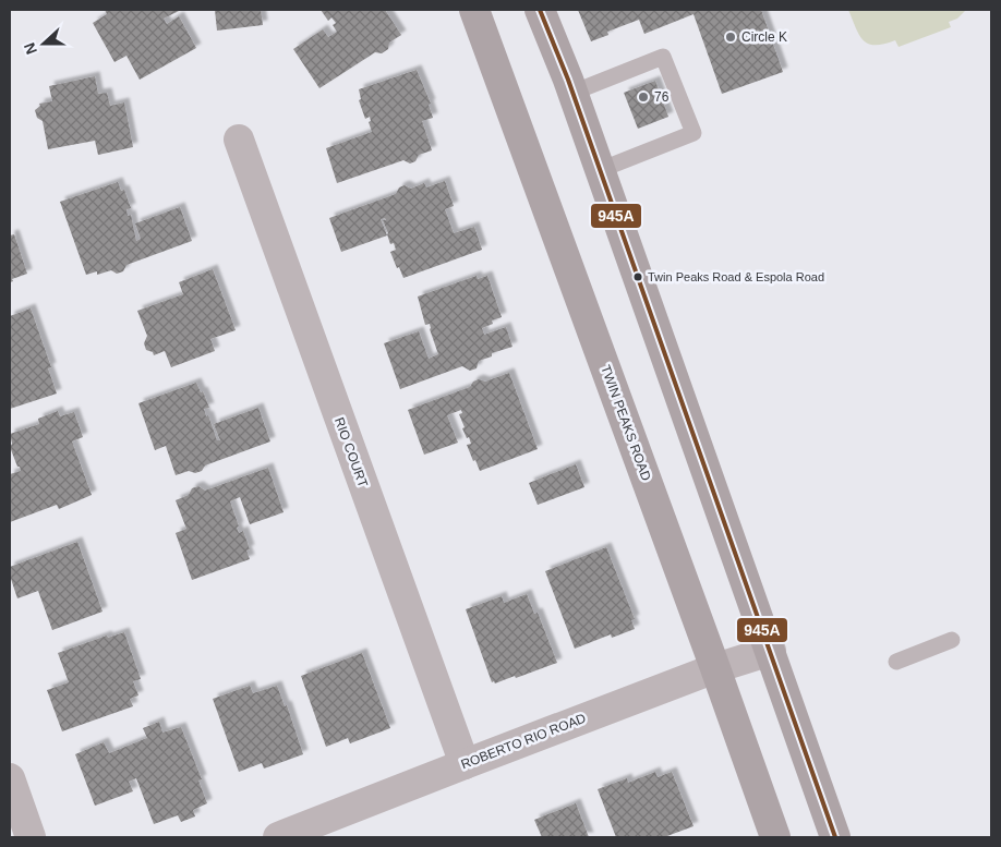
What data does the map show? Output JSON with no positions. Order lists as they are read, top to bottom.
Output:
{
  "streets": {
    "main road": ["TWIN PEAKS ROAD"],
    "street": ["RIO COURT", "ROBERTO RIO ROAD"]
  },
  "crossings": [
    ["TWIN PEAKS ROAD", "ROBERTO RIO ROAD"],
    ["RIO COURT", "ROBERTO RIO ROAD"]
  ],
  "places": ["Circle K", "76", "Twin Peaks Road & Espola Road"],
  "lines": ["transit line 945A"],
  "north": "left"
}
